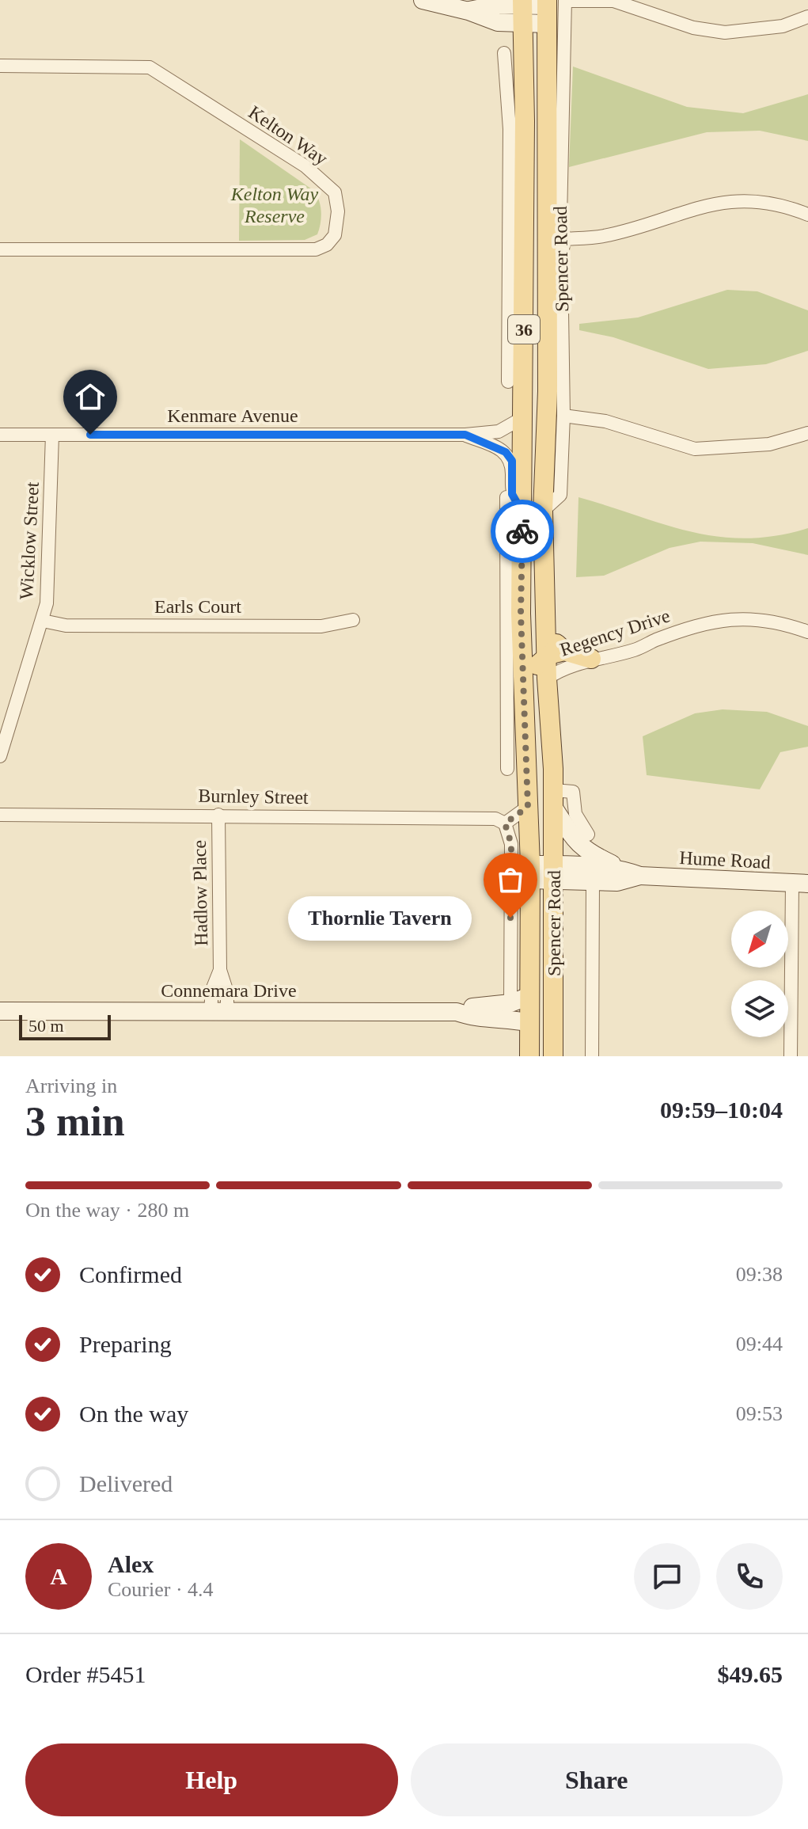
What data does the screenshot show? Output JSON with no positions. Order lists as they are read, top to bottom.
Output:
{
  "streets": {
    "main road": ["Spencer Road", "36"],
    "street": [
      "Kelton Way",
      "Kenmare Avenue",
      "Wicklow Street",
      "Earls Court",
      "Regency Drive",
      "Burnley Street",
      "Hume Road",
      "Hadlow Place",
      "Connemara Drive"
    ]
  },
  "crossings": [
    ["Spencer Road", "Kenmare Avenue"],
    ["Spencer Road", "Regency Drive"],
    ["Spencer Road", "Hume Road"],
    ["Spencer Road", "Connemara Drive"],
    ["Kenmare Avenue", "Wicklow Street"],
    ["Wicklow Street", "Earls Court"],
    ["Burnley Street", "Hadlow Place"],
    ["Hadlow Place", "Connemara Drive"]
  ],
  "parks": ["Kelton Way Reserve"],
  "places": ["Thornlie Tavern"],
  "scale_bar": "50 m",
  "north": "bottom left",
  "page": {
    "bubble": "Thornlie Tavern",
    "scale": "50 m",
    "heading": ["3 min", "Arriving in", "09:59–10:04"],
    "panel": [
      "Alex",
      "Courier · 4.4",
      "Order #5451",
      "$49.65"
    ],
    "bar": "On the way · 280 m",
    "list": [
      ["Confirmed", "09:38"],
      ["Preparing", "09:44"],
      ["On the way", "09:53"],
      "Delivered"
    ],
    "round": "A",
    "buttons": ["Help", "Share"]
  }
}
